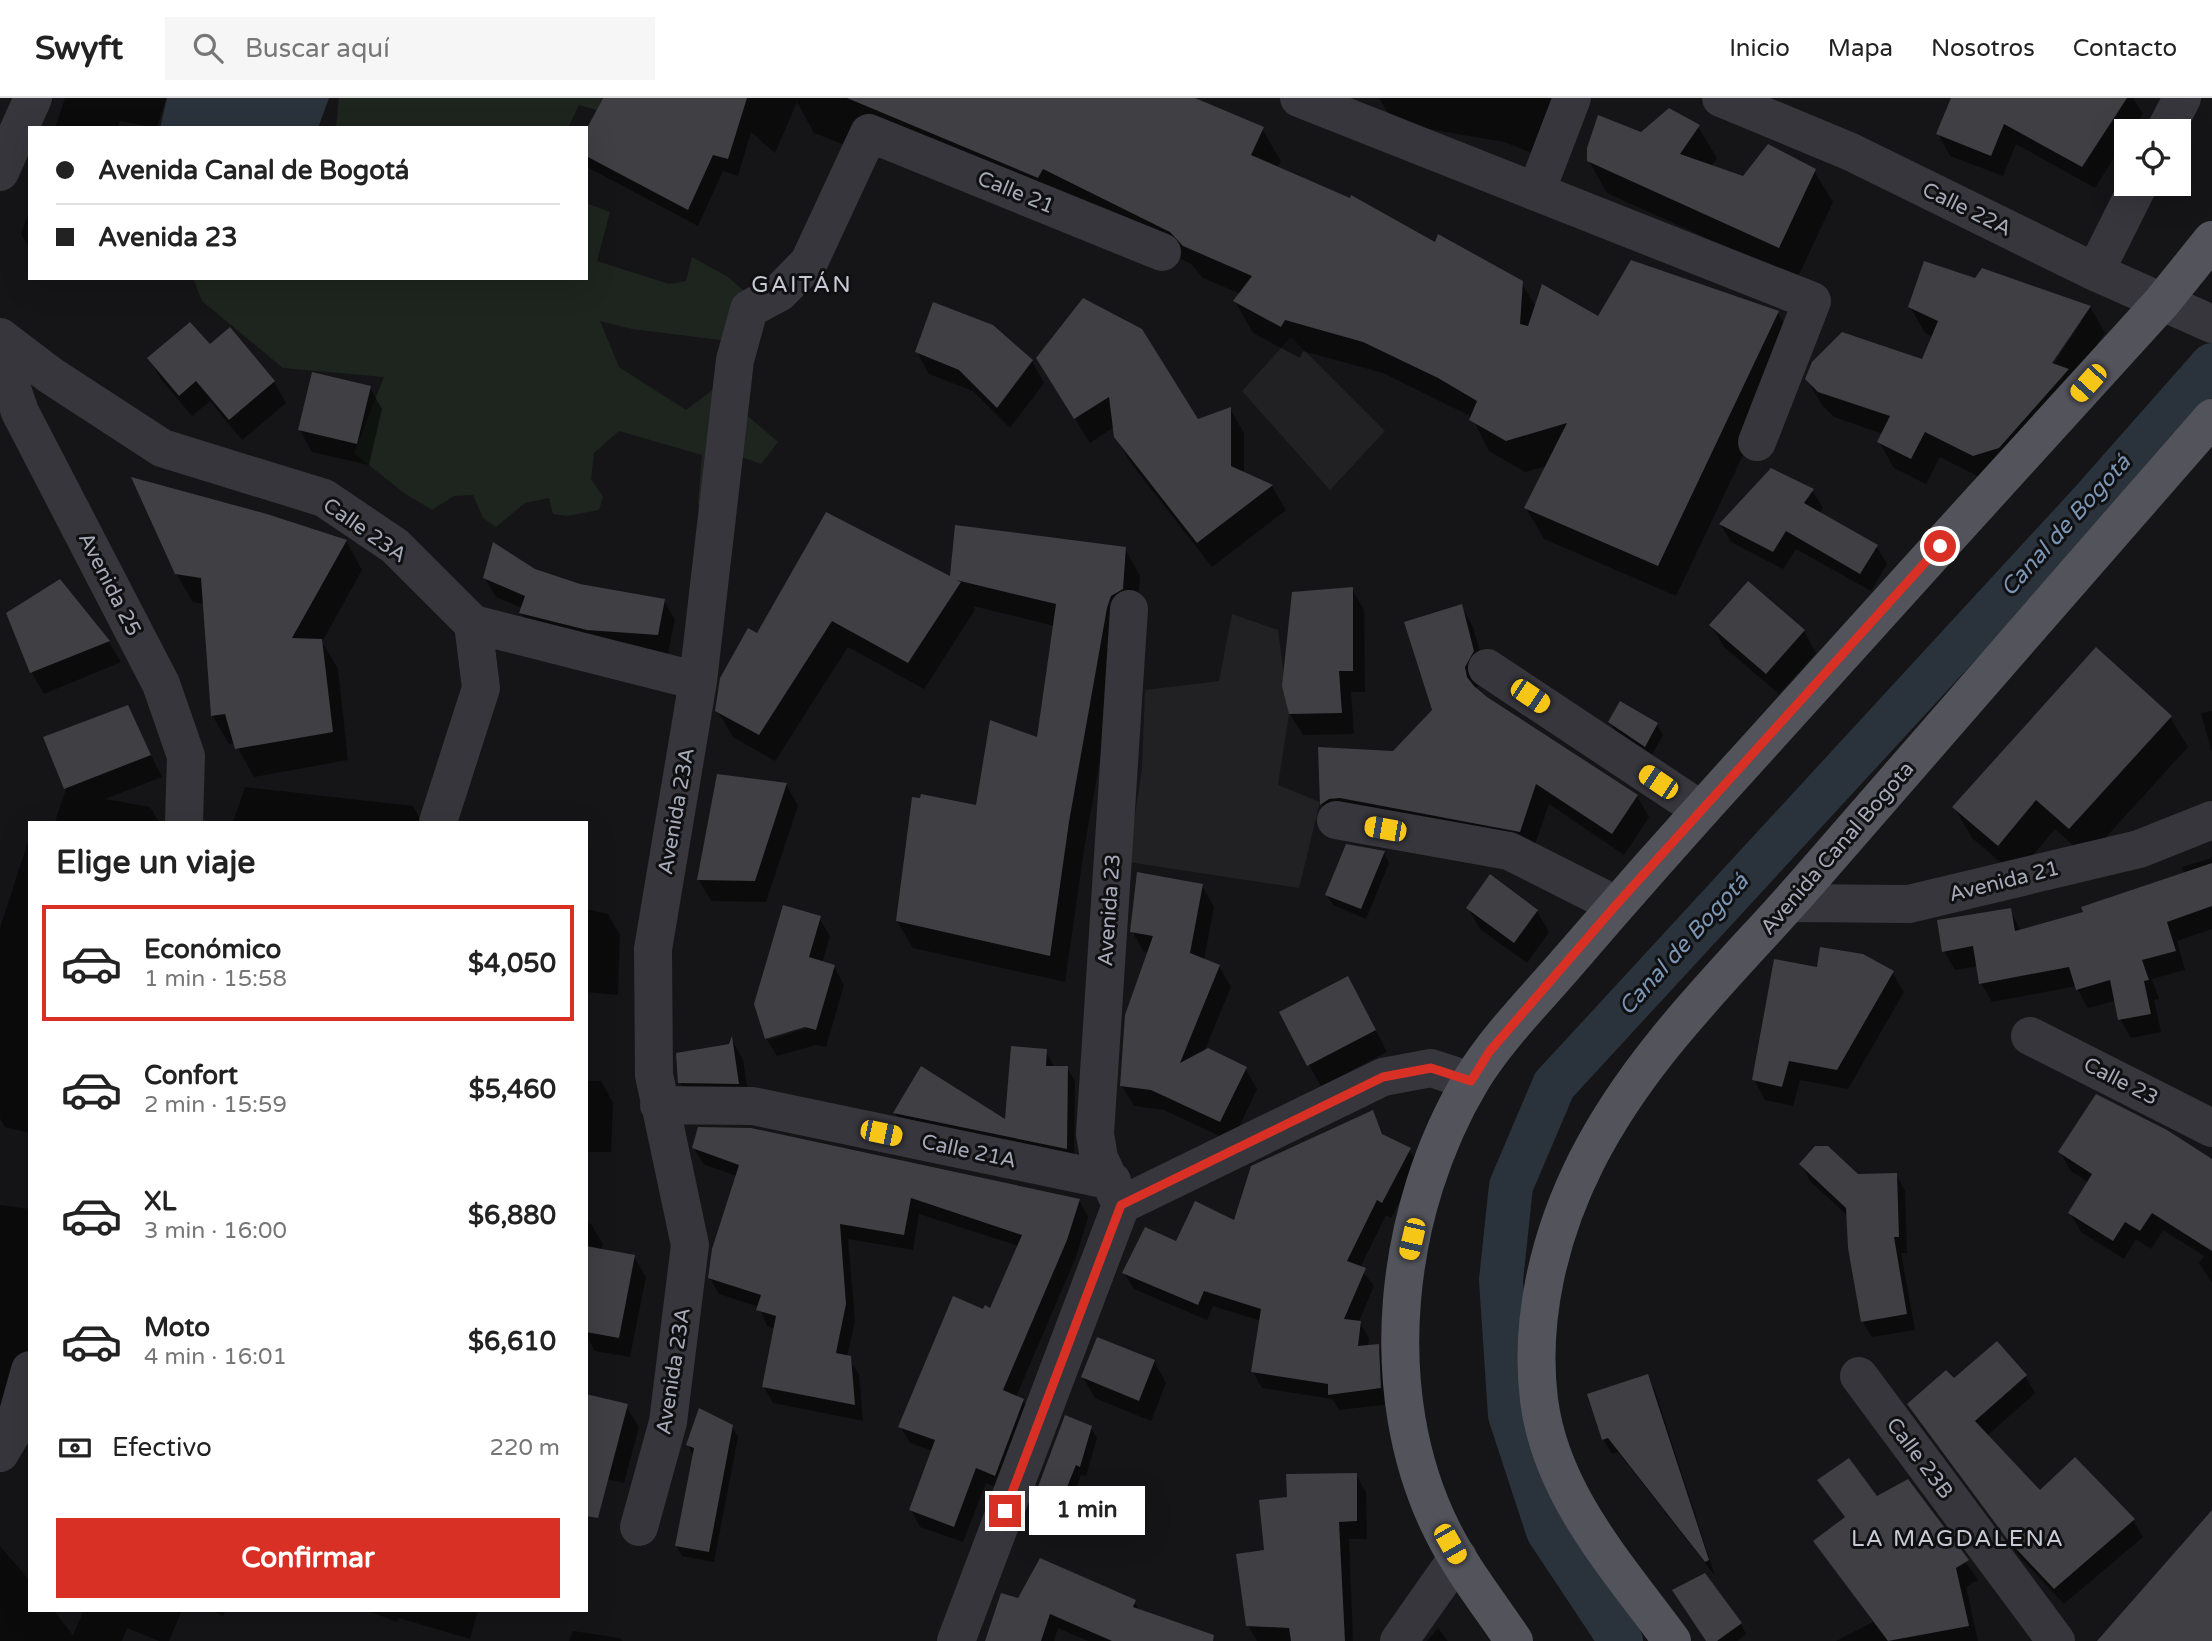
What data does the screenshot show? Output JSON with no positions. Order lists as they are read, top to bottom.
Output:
{
  "streets": {
    "main road": ["Avenida Canal Bogota"],
    "street": [
      "Calle 21",
      "Calle 22A",
      "Calle 23A",
      "Avenida 25",
      "Avenida 23A",
      "Avenida 21",
      "Avenida 23",
      "Calle 23",
      "Calle 21A",
      "Calle 23B"
    ]
  },
  "crossings": [
    ["Calle 21", "Avenida 23A"],
    ["Avenida 23A", "Calle 21A"],
    ["Avenida Canal Bogota", "Avenida 21"],
    ["Avenida 23", "Calle 21A"]
  ],
  "districts": ["GAITÁN", "LA MAGDALENA"],
  "water": ["Canal de Bogotá"],
  "page": {
    "header": "Swyft",
    "search": "Buscar aquí",
    "nav": [
      "Inicio",
      "Mapa",
      "Nosotros",
      "Contacto"
    ],
    "banner": ["Avenida Canal de Bogotá", "Avenida 23"],
    "heading": "Elige un viaje",
    "list": [
      {
        "name": "Económico",
        "note": "1 min · 15:58",
        "value": "$4,050"
      },
      {
        "name": "Confort",
        "note": "2 min · 15:59",
        "value": "$5,460"
      },
      {
        "name": "XL",
        "note": "3 min · 16:00",
        "value": "$6,880"
      },
      {
        "name": "Moto",
        "note": "4 min · 16:01",
        "value": "$6,610"
      }
    ],
    "pay": ["Efectivo", "220 m"],
    "bubble": "1 min",
    "buttons": "Confirmar"
  }
}
